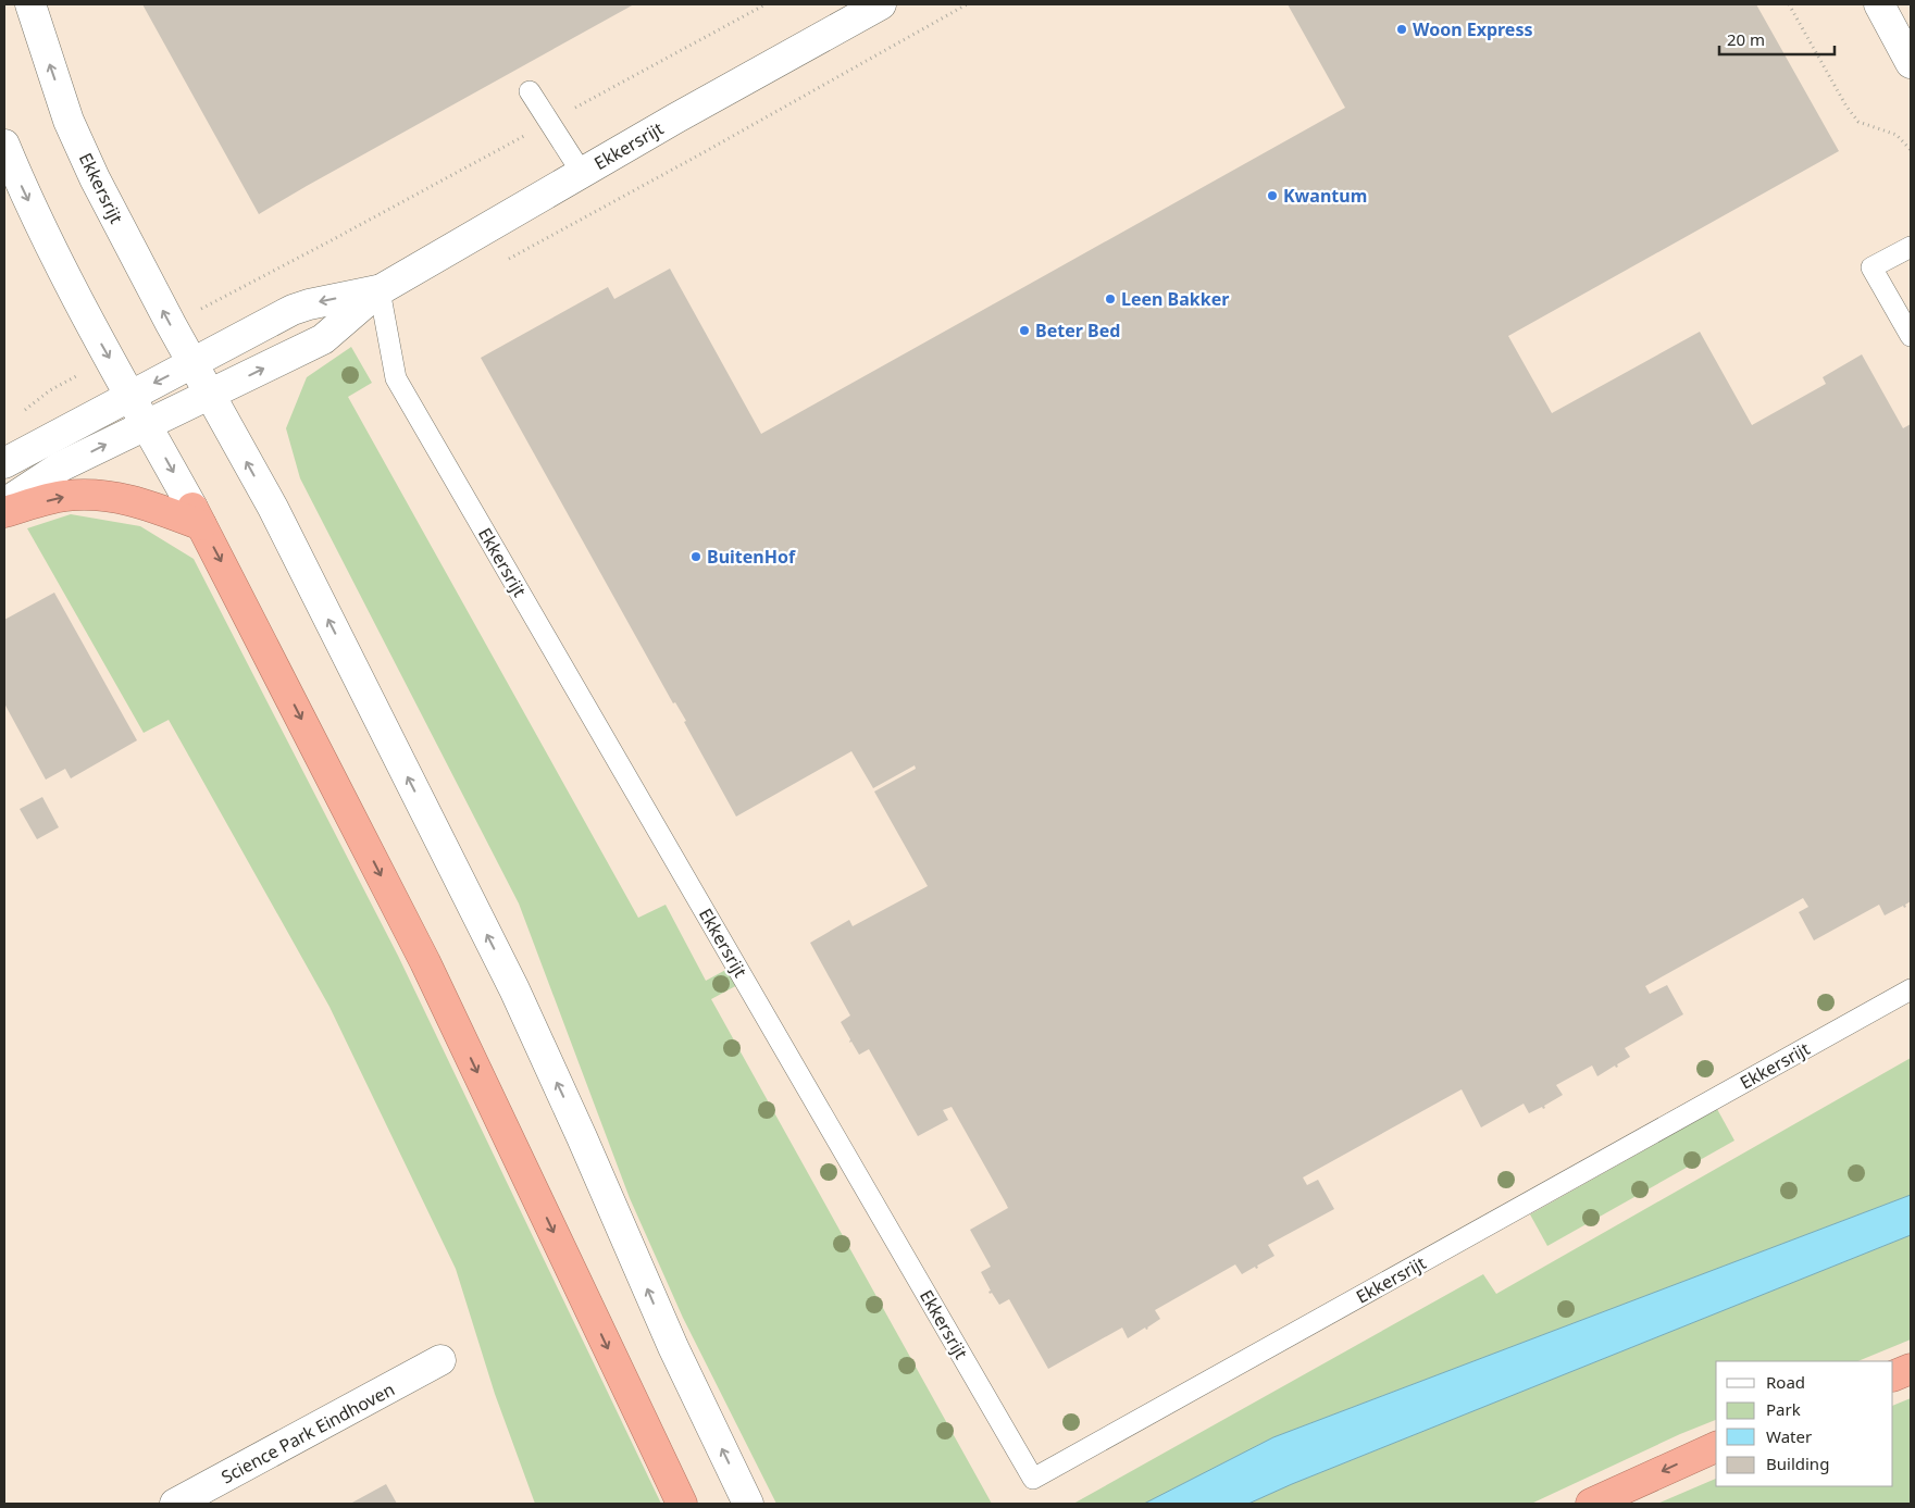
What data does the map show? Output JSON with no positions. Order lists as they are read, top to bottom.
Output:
{
  "streets": {
    "main road": ["Ekkersrijt", "Science Park Eindhoven"]
  },
  "places": [
    "Woon Express",
    "Kwantum",
    "Leen Bakker",
    "Beter Bed",
    "BuitenHof"
  ],
  "legend": [
    "Road",
    "Park",
    "Water",
    "Building"
  ],
  "scale_bar": "20 m"
}
